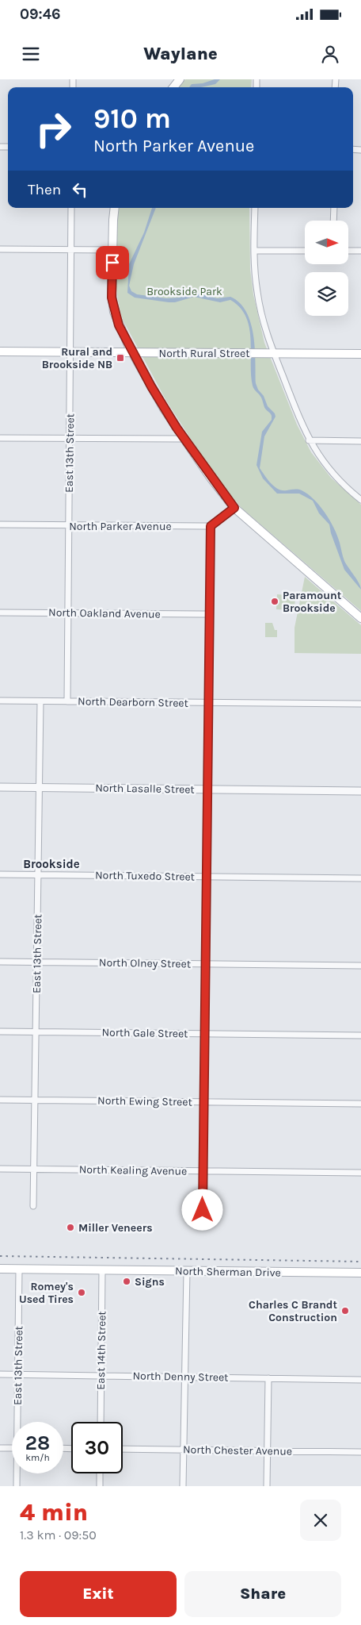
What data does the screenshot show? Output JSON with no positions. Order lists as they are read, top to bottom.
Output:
{
  "streets": {
    "main road": ["North Rural Street", "North Sherman Drive"],
    "street": [
      "East 13th Street",
      "North Parker Avenue",
      "North Oakland Avenue",
      "North Dearborn Street",
      "North Lasalle Street",
      "North Tuxedo Street",
      "North Olney Street",
      "North Gale Street",
      "North Ewing Street",
      "North Kealing Avenue",
      "East 14th Street",
      "North Denny Street",
      "North Chester Avenue"
    ]
  },
  "crossings": [
    ["North Rural Street", "East 13th Street"],
    ["East 13th Street", "North Parker Avenue"],
    ["East 13th Street", "North Oakland Avenue"],
    ["East 13th Street", "North Dearborn Street"],
    ["East 13th Street", "North Lasalle Street"],
    ["East 13th Street", "North Tuxedo Street"],
    ["East 13th Street", "North Olney Street"],
    ["East 13th Street", "North Gale Street"],
    ["East 13th Street", "North Ewing Street"],
    ["East 13th Street", "North Kealing Avenue"],
    ["East 13th Street", "North Sherman Drive"],
    ["East 13th Street", "North Denny Street"],
    ["North Sherman Drive", "East 14th Street"],
    ["East 14th Street", "North Denny Street"]
  ],
  "districts": ["Brookside"],
  "parks": ["Brookside Park"],
  "places": {
    "transit": ["Rural and Brookside NB"],
    "other": [
      "Paramount Brookside",
      "Miller Veneers",
      "Signs",
      "Romey's Used Tires",
      "Charles C Brandt Construction"
    ]
  },
  "north": "right",
  "page": {
    "status": "09:46",
    "header": "Waylane",
    "turn": ["910 m", "North Parker Avenue"],
    "then": "Then",
    "speed": "28 km/h",
    "limit": "30",
    "heading": ["4 min", "1.3 km · 09:50"],
    "buttons": ["Exit", "Share"]
  }
}
